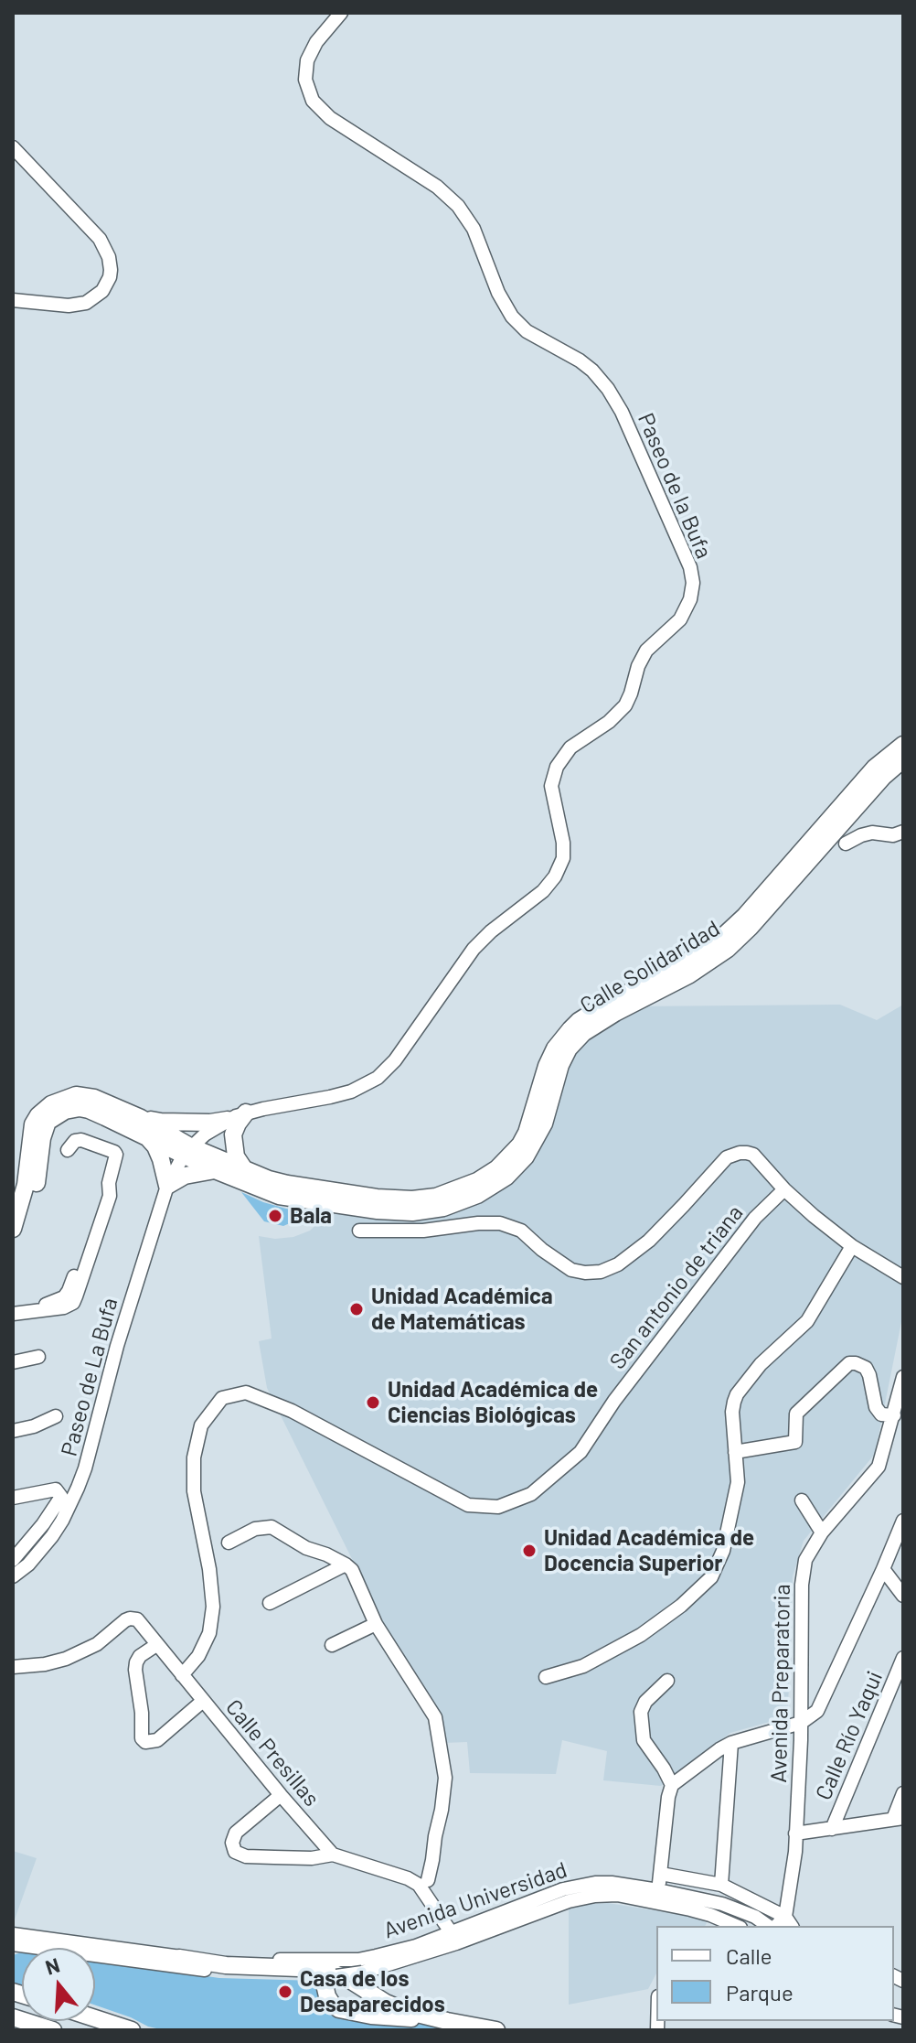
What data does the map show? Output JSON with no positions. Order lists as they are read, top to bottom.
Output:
{
  "streets": {
    "main road": ["Calle Solidaridad"],
    "street": [
      "Paseo de la Bufa",
      "San antonio de triana",
      "Paseo de La Bufa",
      "Avenida Preparatoria",
      "Calle Río Yaqui",
      "Calle Presillas",
      "Avenida Universidad"
    ]
  },
  "crossings": [
    ["Paseo de la Bufa", "Calle Solidaridad"],
    ["Paseo de la Bufa", "Paseo de La Bufa"],
    ["San antonio de triana", "Calle Presillas"]
  ],
  "places": [
    "Bala",
    "Unidad Académica de Matemáticas",
    "Unidad Académica de Ciencias Biológicas",
    "Unidad Académica de Docencia Superior",
    "Casa de los Desaparecidos"
  ],
  "legend": ["Calle", "Parque"],
  "north": "top"
}
